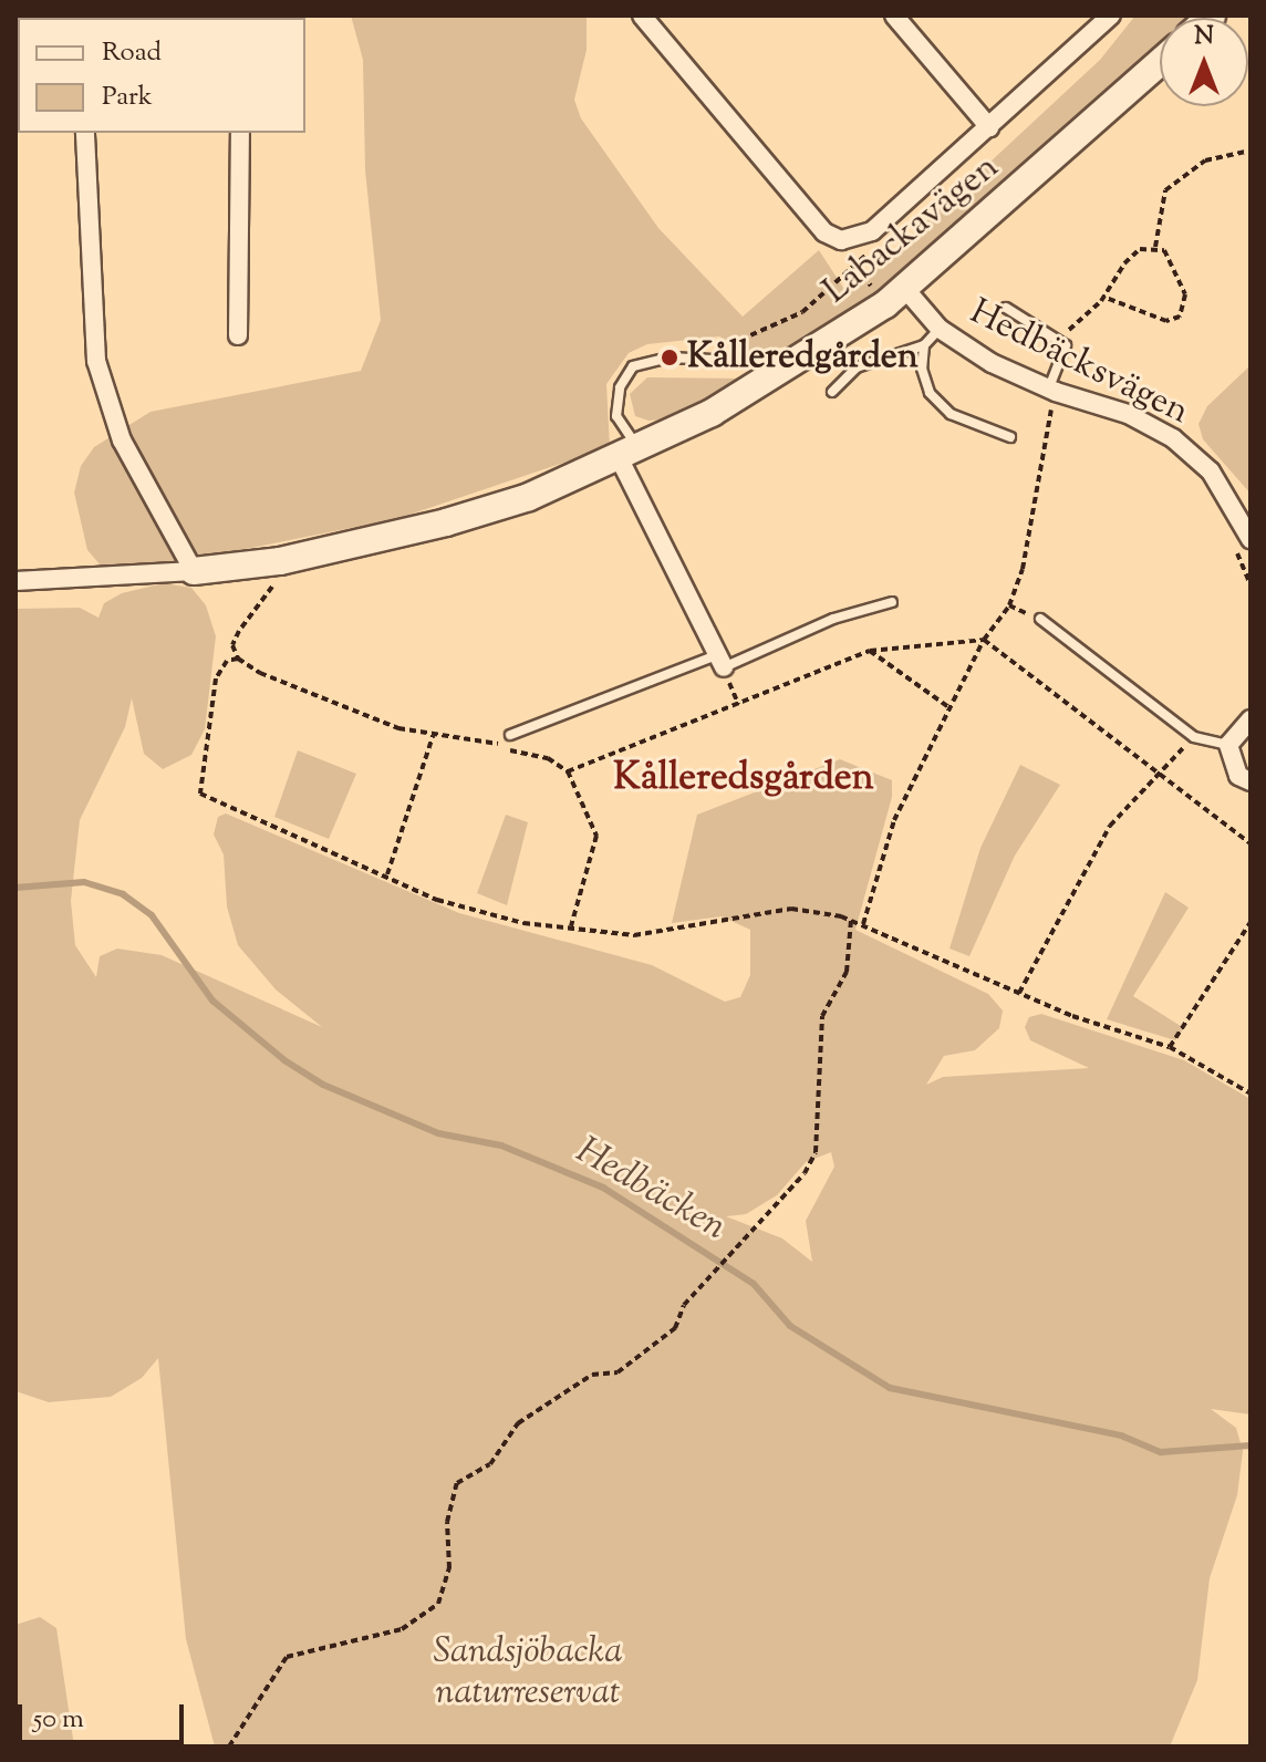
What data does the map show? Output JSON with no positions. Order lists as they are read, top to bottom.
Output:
{
  "streets": {
    "street": ["Labackavägen", "Hedbäcksvägen"]
  },
  "crossings": [
    ["Labackavägen", "Hedbäcksvägen"]
  ],
  "districts": ["Kålleredsgården"],
  "water": ["Hedbäcken"],
  "parks": ["Sandsjöbacka naturreservat"],
  "places": ["Kålleredgården"],
  "legend": ["Road", "Park"],
  "scale_bar": "50 m",
  "north": "top"
}
